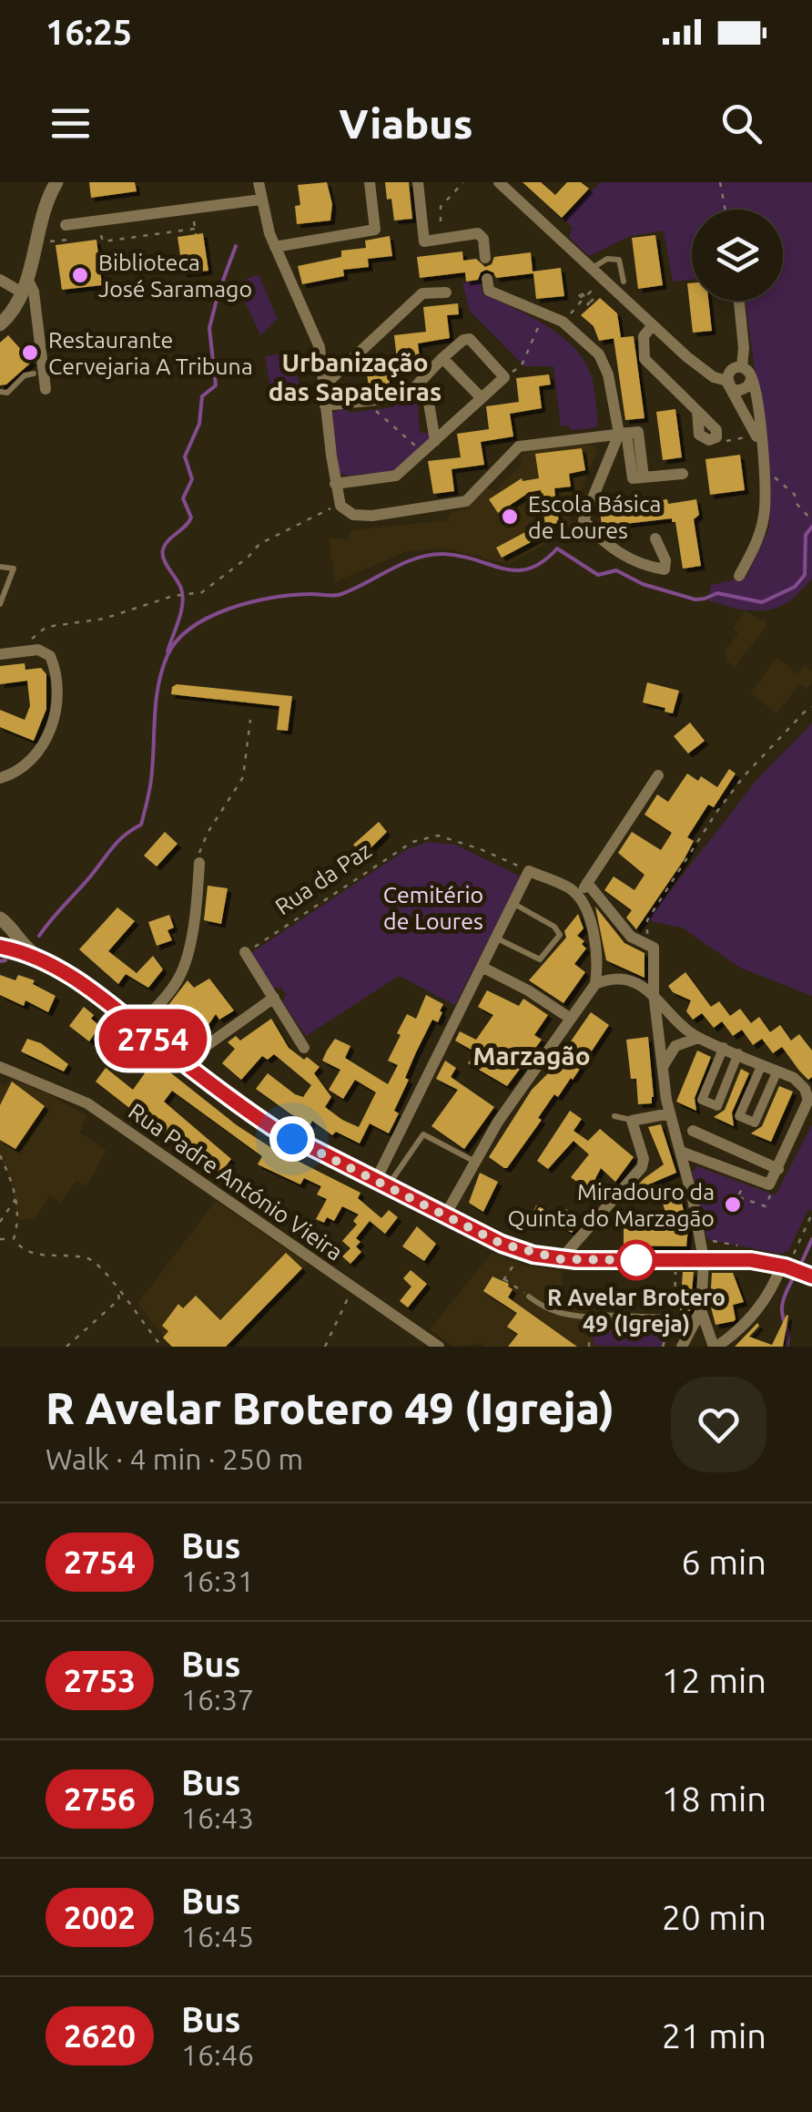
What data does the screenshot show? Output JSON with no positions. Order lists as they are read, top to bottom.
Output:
{
  "streets": {
    "street": ["Rua Padre António Vieira"],
    "path": ["Rua da Paz"]
  },
  "districts": ["Urbanização das Sapateiras", "Marzagão"],
  "parks": ["Cemitério de Loures"],
  "places": [
    "Biblioteca José Saramago",
    "Restaurante Cervejaria A Tribuna",
    "Escola Básica de Loures",
    "Miradouro da Quinta do Marzagão",
    "R Avelar Brotero 49 (Igreja)"
  ],
  "lines": ["bus line 2754"],
  "page": {
    "status": "16:25",
    "header": "Viabus",
    "on_map": "2754",
    "heading": ["R Avelar Brotero 49 (Igreja)", "Walk · 4 min · 250 m"],
    "list": [
      {
        "mark": "2754",
        "name": "Bus",
        "note": "16:31",
        "value": "6 min"
      },
      {
        "mark": "2753",
        "name": "Bus",
        "note": "16:37",
        "value": "12 min"
      },
      {
        "mark": "2756",
        "name": "Bus",
        "note": "16:43",
        "value": "18 min"
      },
      {
        "mark": "2002",
        "name": "Bus",
        "note": "16:45",
        "value": "20 min"
      },
      {
        "mark": "2620",
        "name": "Bus",
        "note": "16:46",
        "value": "21 min"
      }
    ]
  }
}
